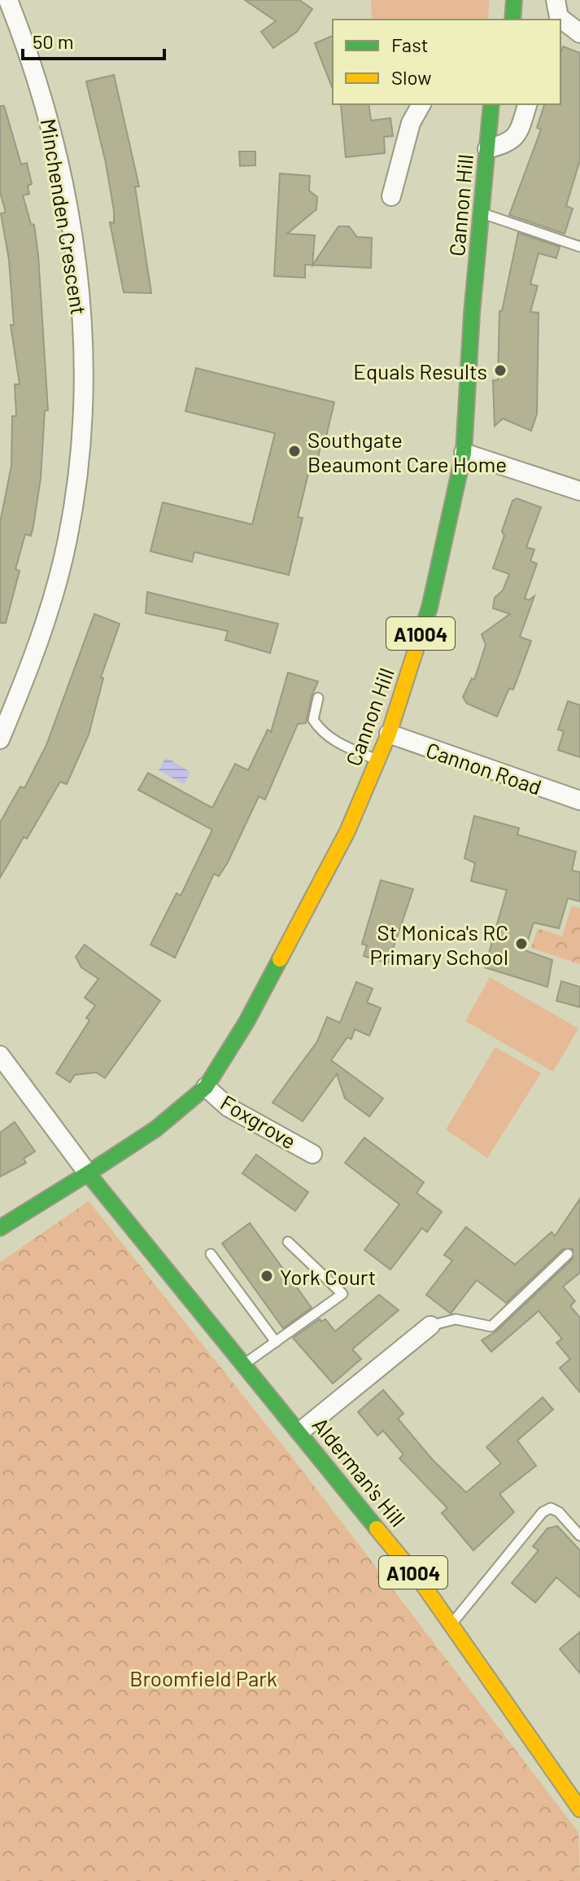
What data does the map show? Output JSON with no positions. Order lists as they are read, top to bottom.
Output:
{
  "streets": {
    "main road": ["Cannon Hill", "A1004", "Alderman's Hill"],
    "street": ["Minchenden Crescent", "Cannon Road", "Foxgrove"]
  },
  "crossings": [
    ["Cannon Hill", "Cannon Road"],
    ["Cannon Hill", "Foxgrove"],
    ["Cannon Hill", "Alderman's Hill"]
  ],
  "parks": ["Broomfield Park"],
  "places": [
    "Equals Results",
    "Southgate Beaumont Care Home",
    "St Monica's RC Primary School",
    "York Court"
  ],
  "legend": ["Fast", "Slow"],
  "scale_bar": "50 m"
}
